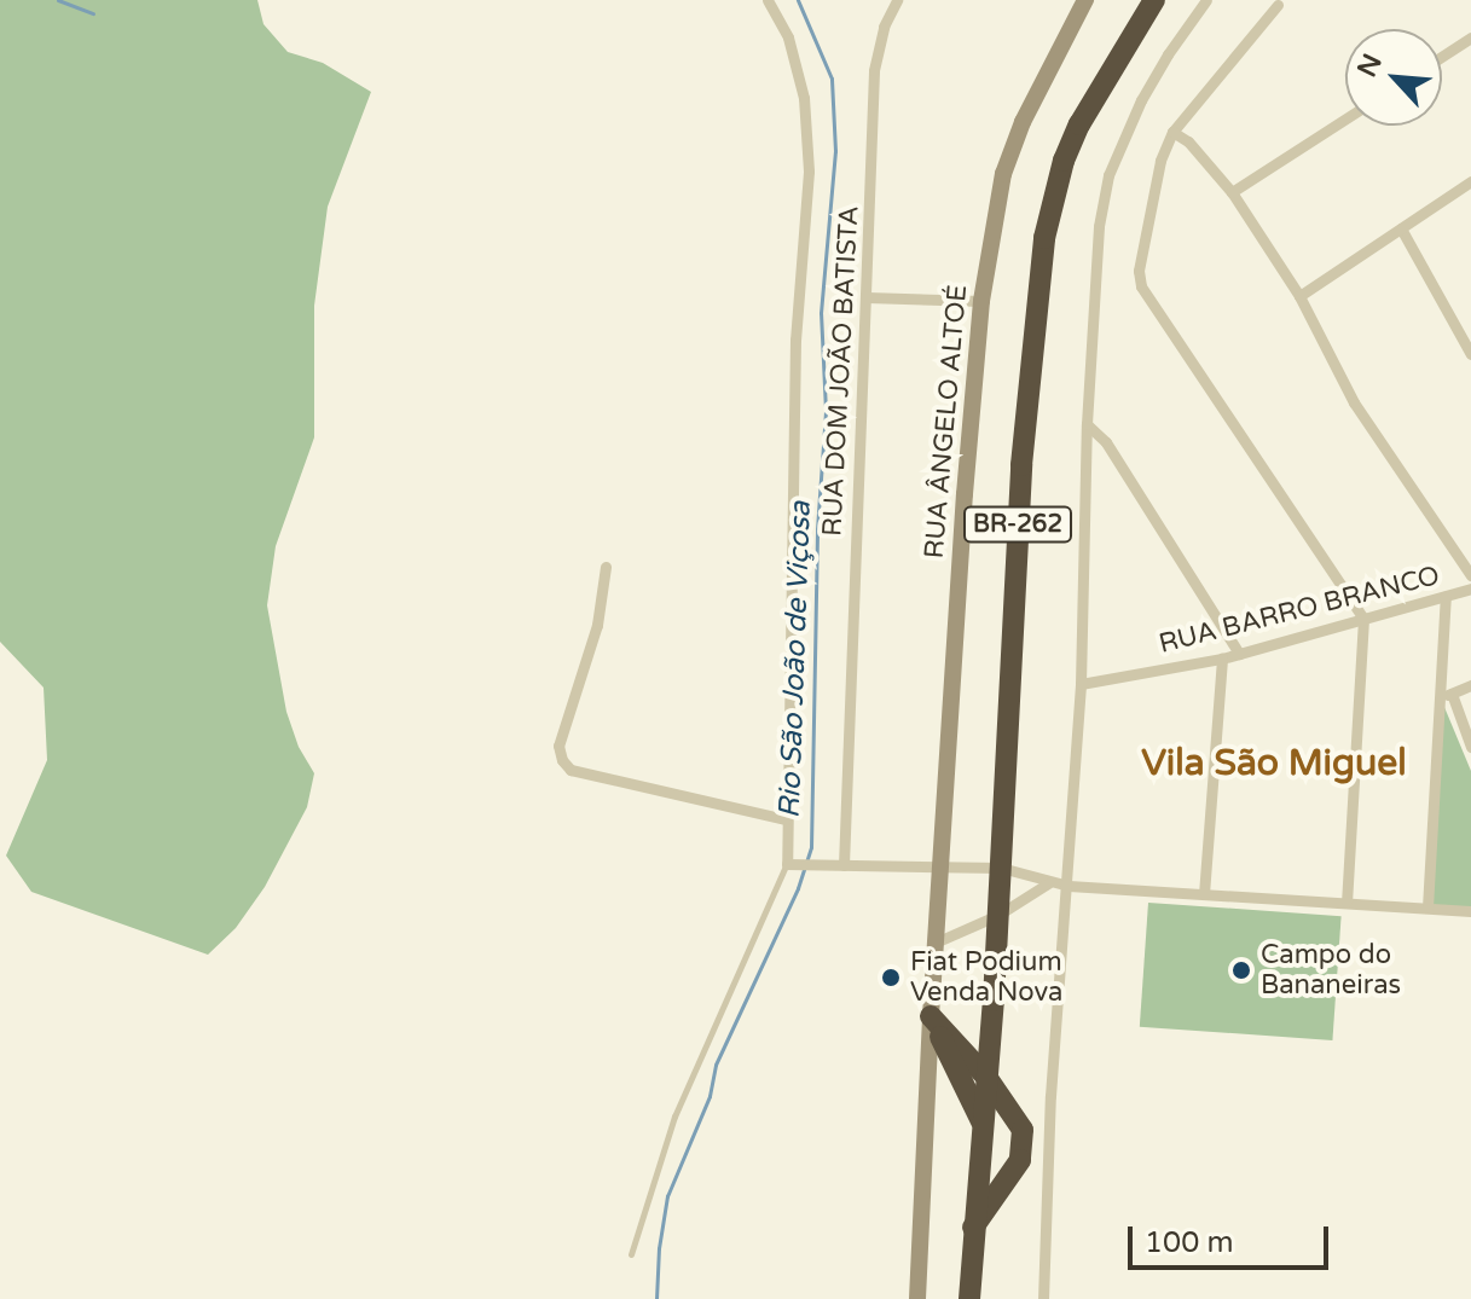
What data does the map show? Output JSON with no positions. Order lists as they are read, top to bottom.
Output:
{
  "streets": {
    "highway": ["BR-262"],
    "street": ["RUA DOM JOÃO BATISTA", "RUA ÂNGELO ALTOÉ", "RUA BARRO BRANCO"]
  },
  "districts": ["Vila São Miguel"],
  "water": ["Rio São João de Viçosa"],
  "places": ["Campo do Bananeiras", "Fiat Podium Venda Nova"],
  "scale_bar": "100 m",
  "north": "top left"
}
